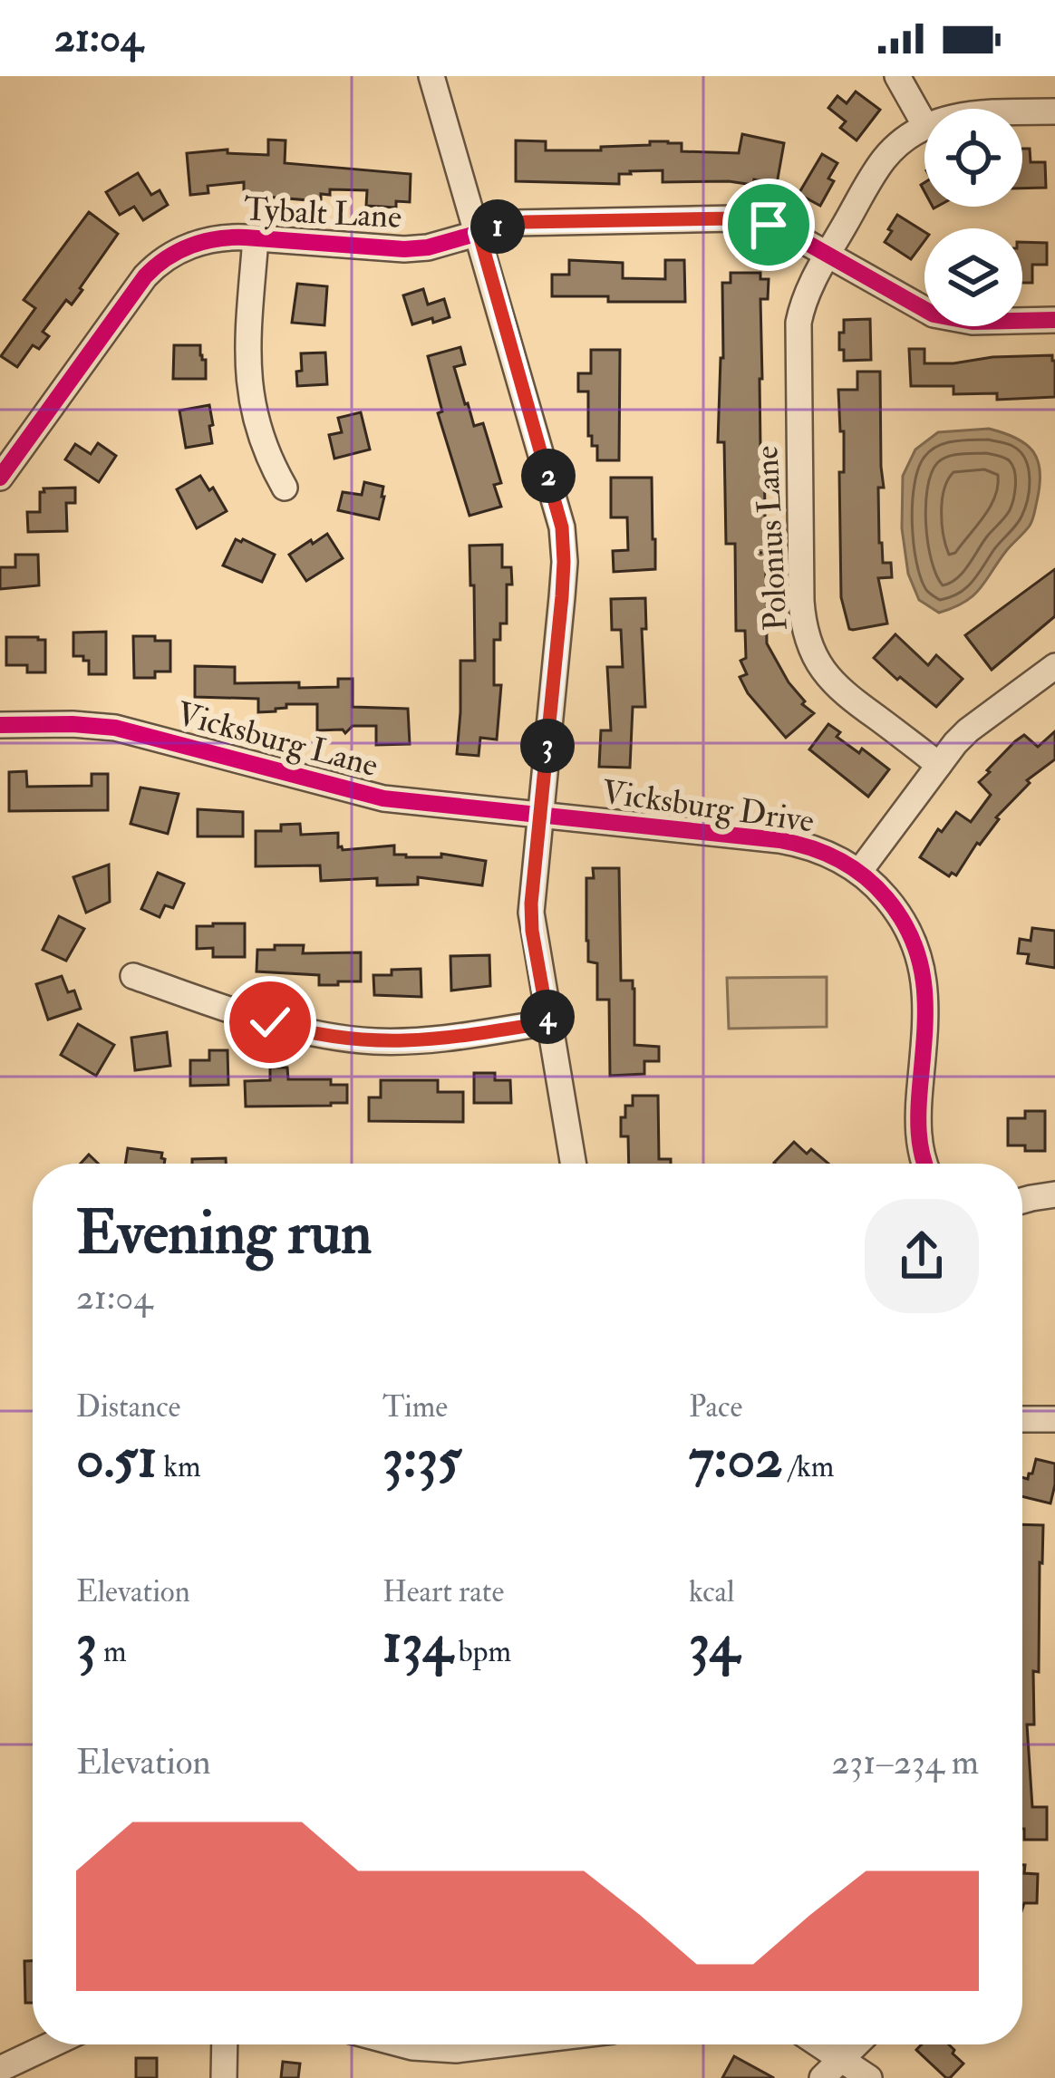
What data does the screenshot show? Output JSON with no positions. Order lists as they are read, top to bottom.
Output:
{
  "streets": {
    "street": [
      "Tybalt Lane",
      "Polonius Lane",
      "Vicksburg Lane",
      "Vicksburg Drive"
    ]
  },
  "crossings": [
    ["Tybalt Lane", "Polonius Lane"],
    ["Vicksburg Lane", "Vicksburg Drive"]
  ],
  "page": {
    "status": "21:04",
    "pins": [
      "1",
      "2",
      "3",
      "4"
    ],
    "heading": ["Evening run", "21:04"],
    "stats": [
      ["Distance", "0.51 km"],
      ["Time", "3:35"],
      ["Pace", "7:02 /km"],
      ["Elevation", "3 m"],
      ["Heart rate", "134 bpm"],
      ["kcal", "34"]
    ],
    "chart": ["Elevation", "231–234 m"]
  }
}
